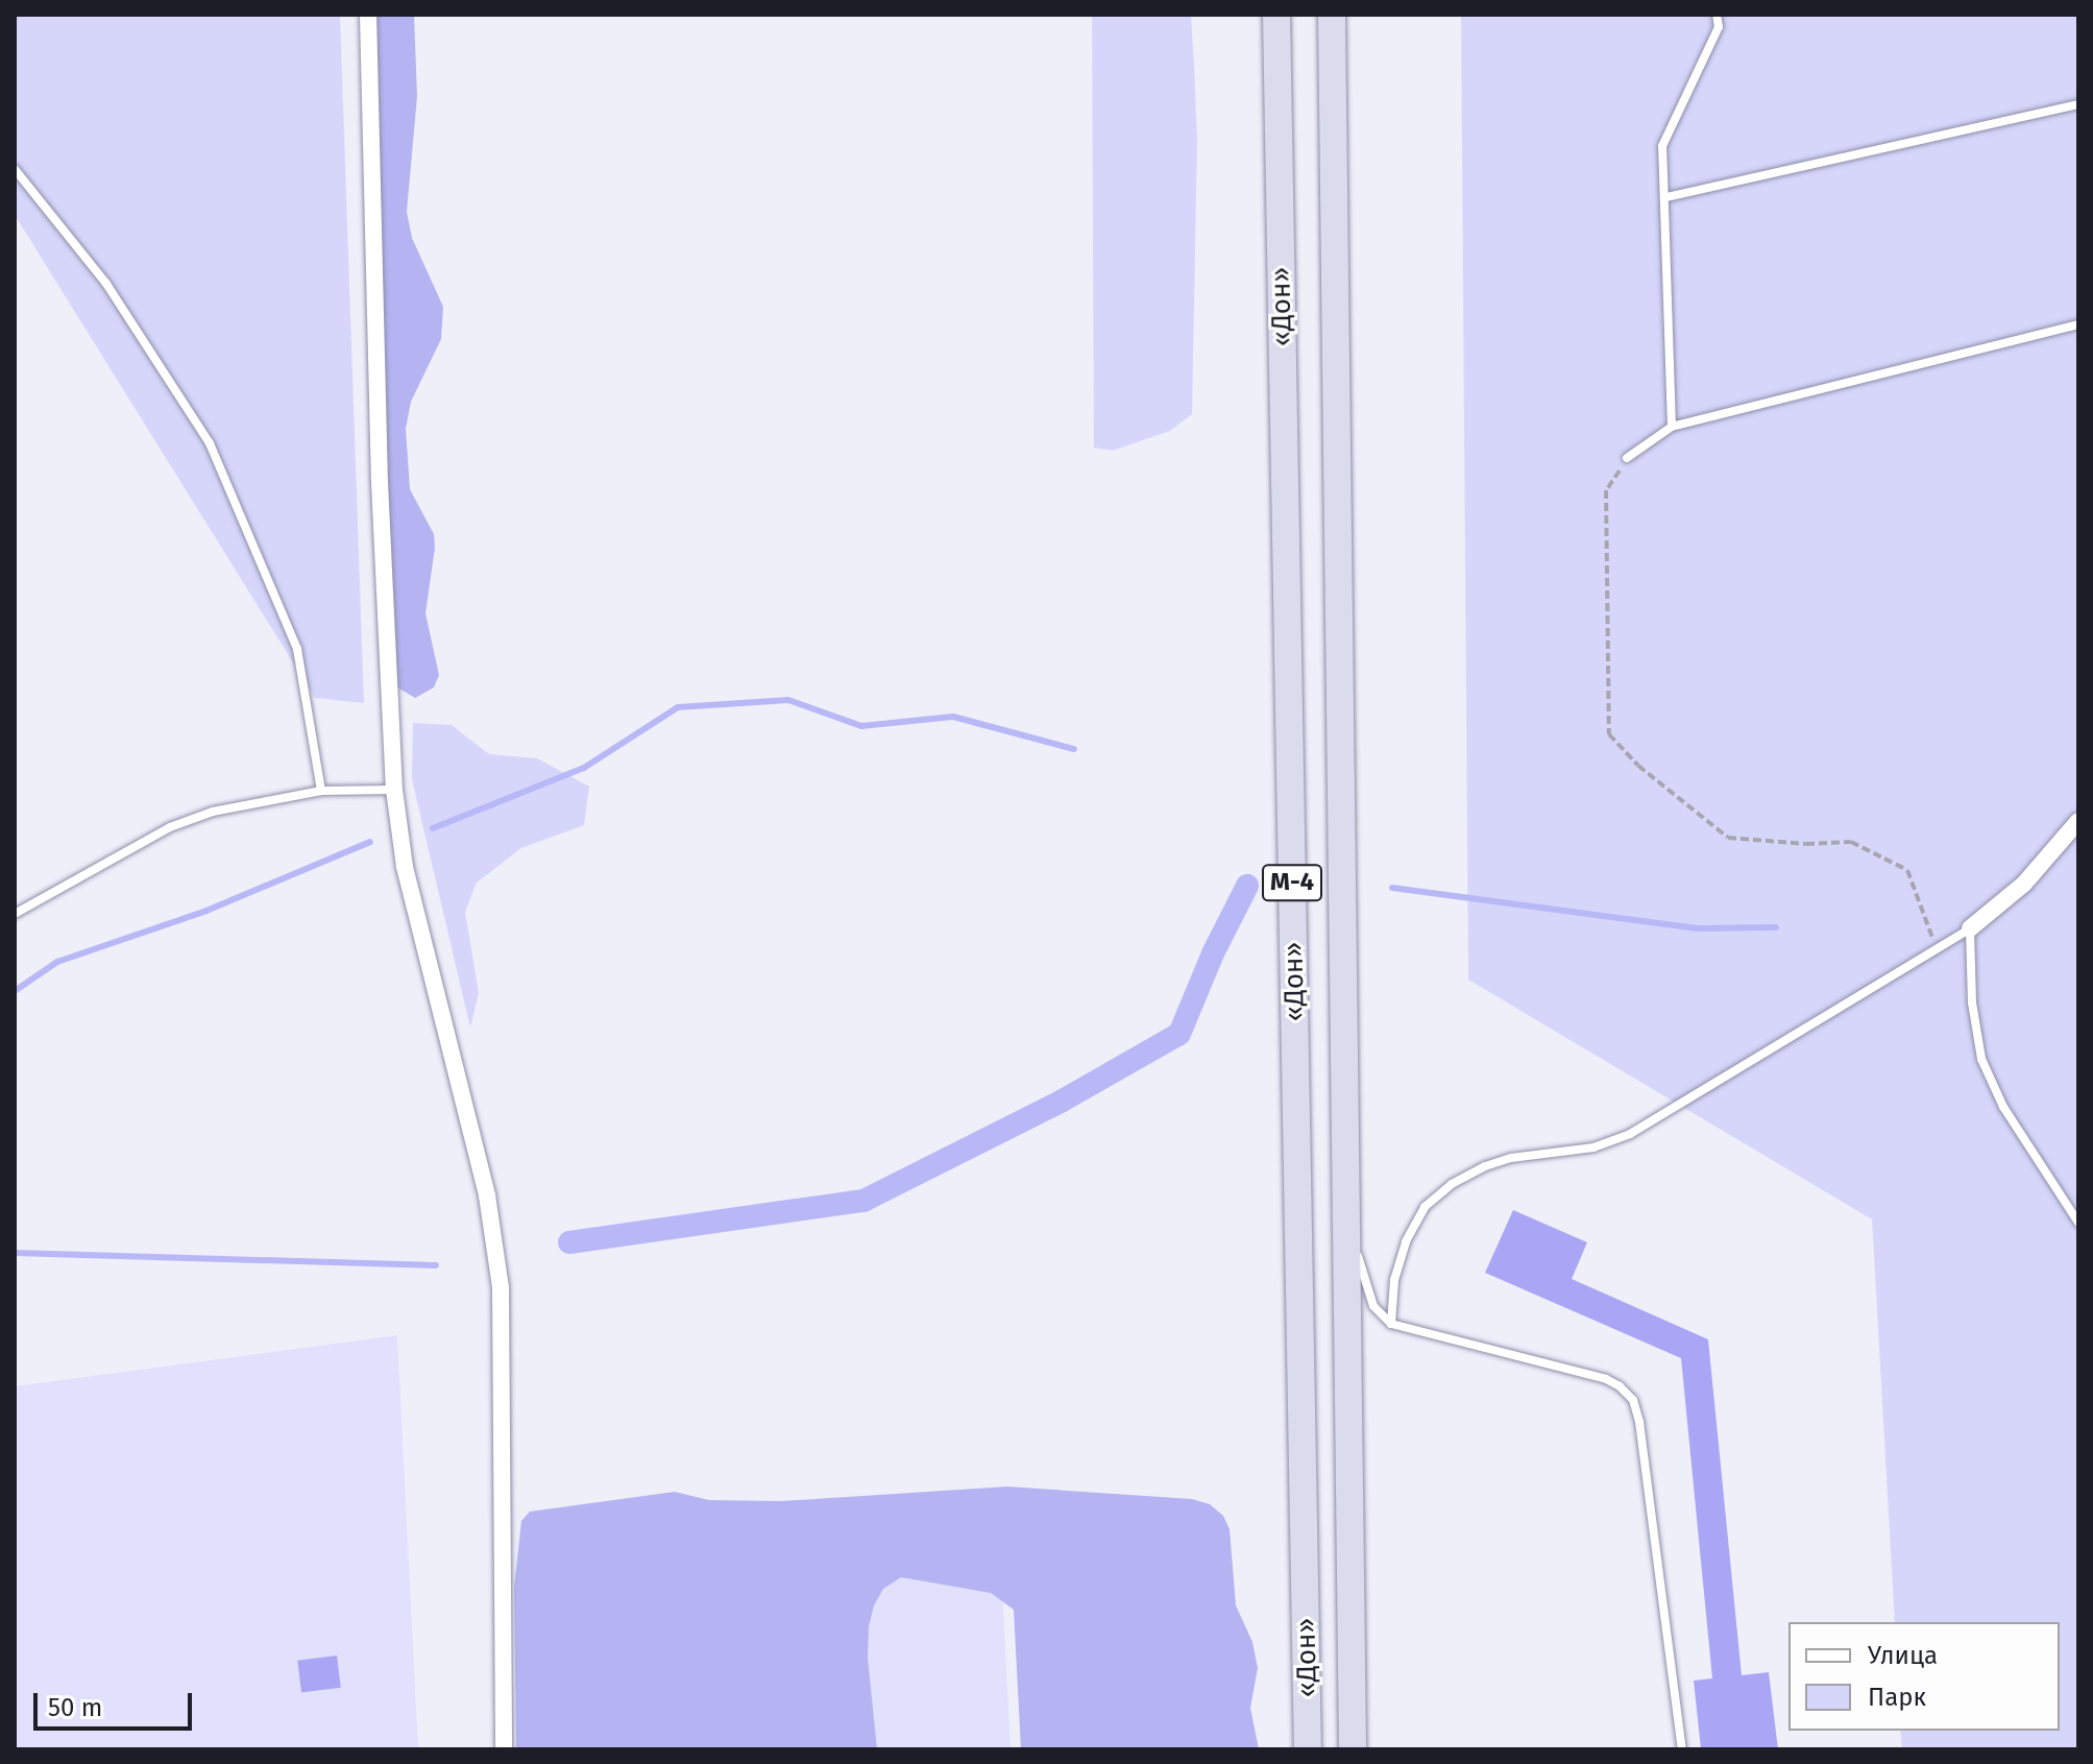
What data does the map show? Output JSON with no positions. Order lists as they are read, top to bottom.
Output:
{
  "streets": {
    "highway": ["«Дон»", "М-4"]
  },
  "legend": ["Улица", "Парк"],
  "scale_bar": "50 m"
}
